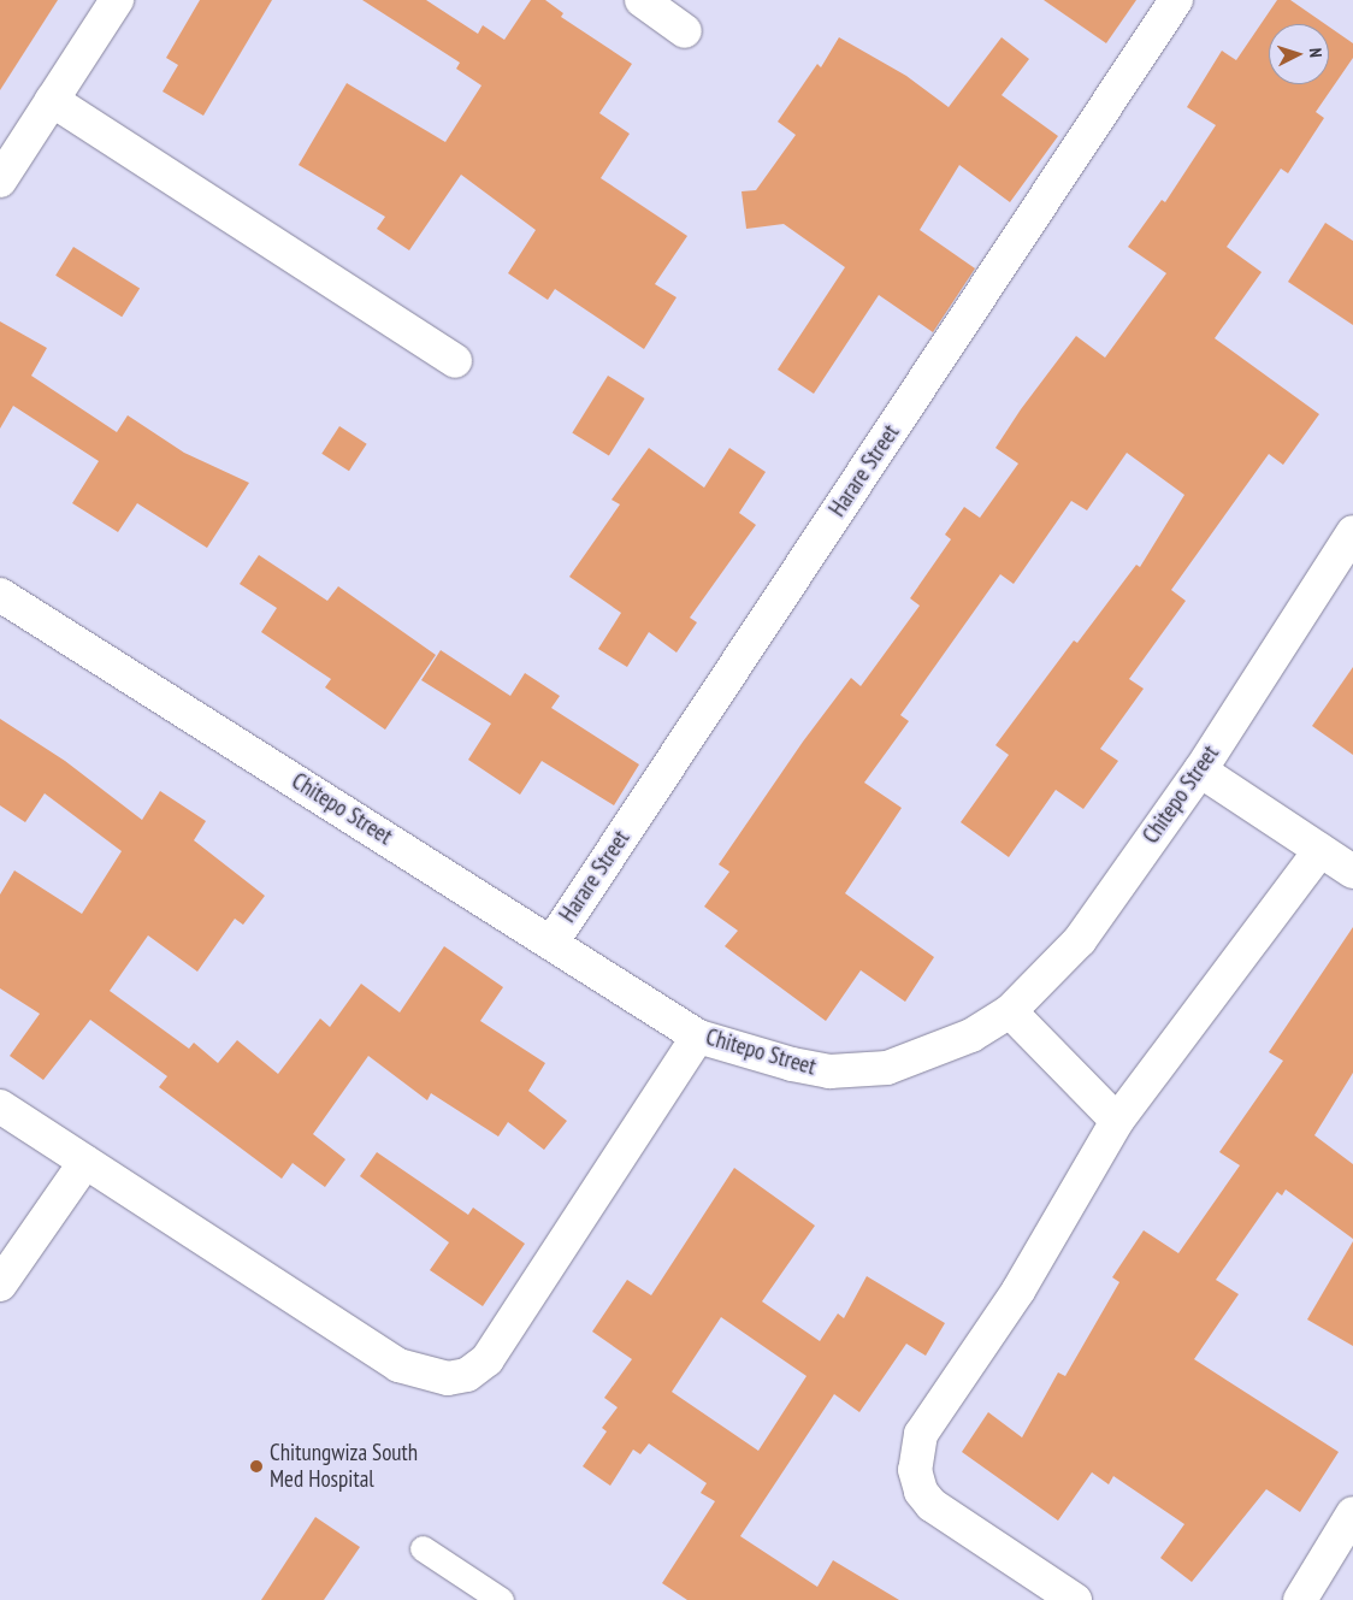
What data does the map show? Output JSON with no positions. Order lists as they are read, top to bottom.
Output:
{
  "streets": {
    "street": ["Harare Street", "Chitepo Street"]
  },
  "crossings": [
    ["Harare Street", "Chitepo Street"]
  ],
  "places": ["Chitungwiza South Med Hospital"],
  "north": "right"
}
